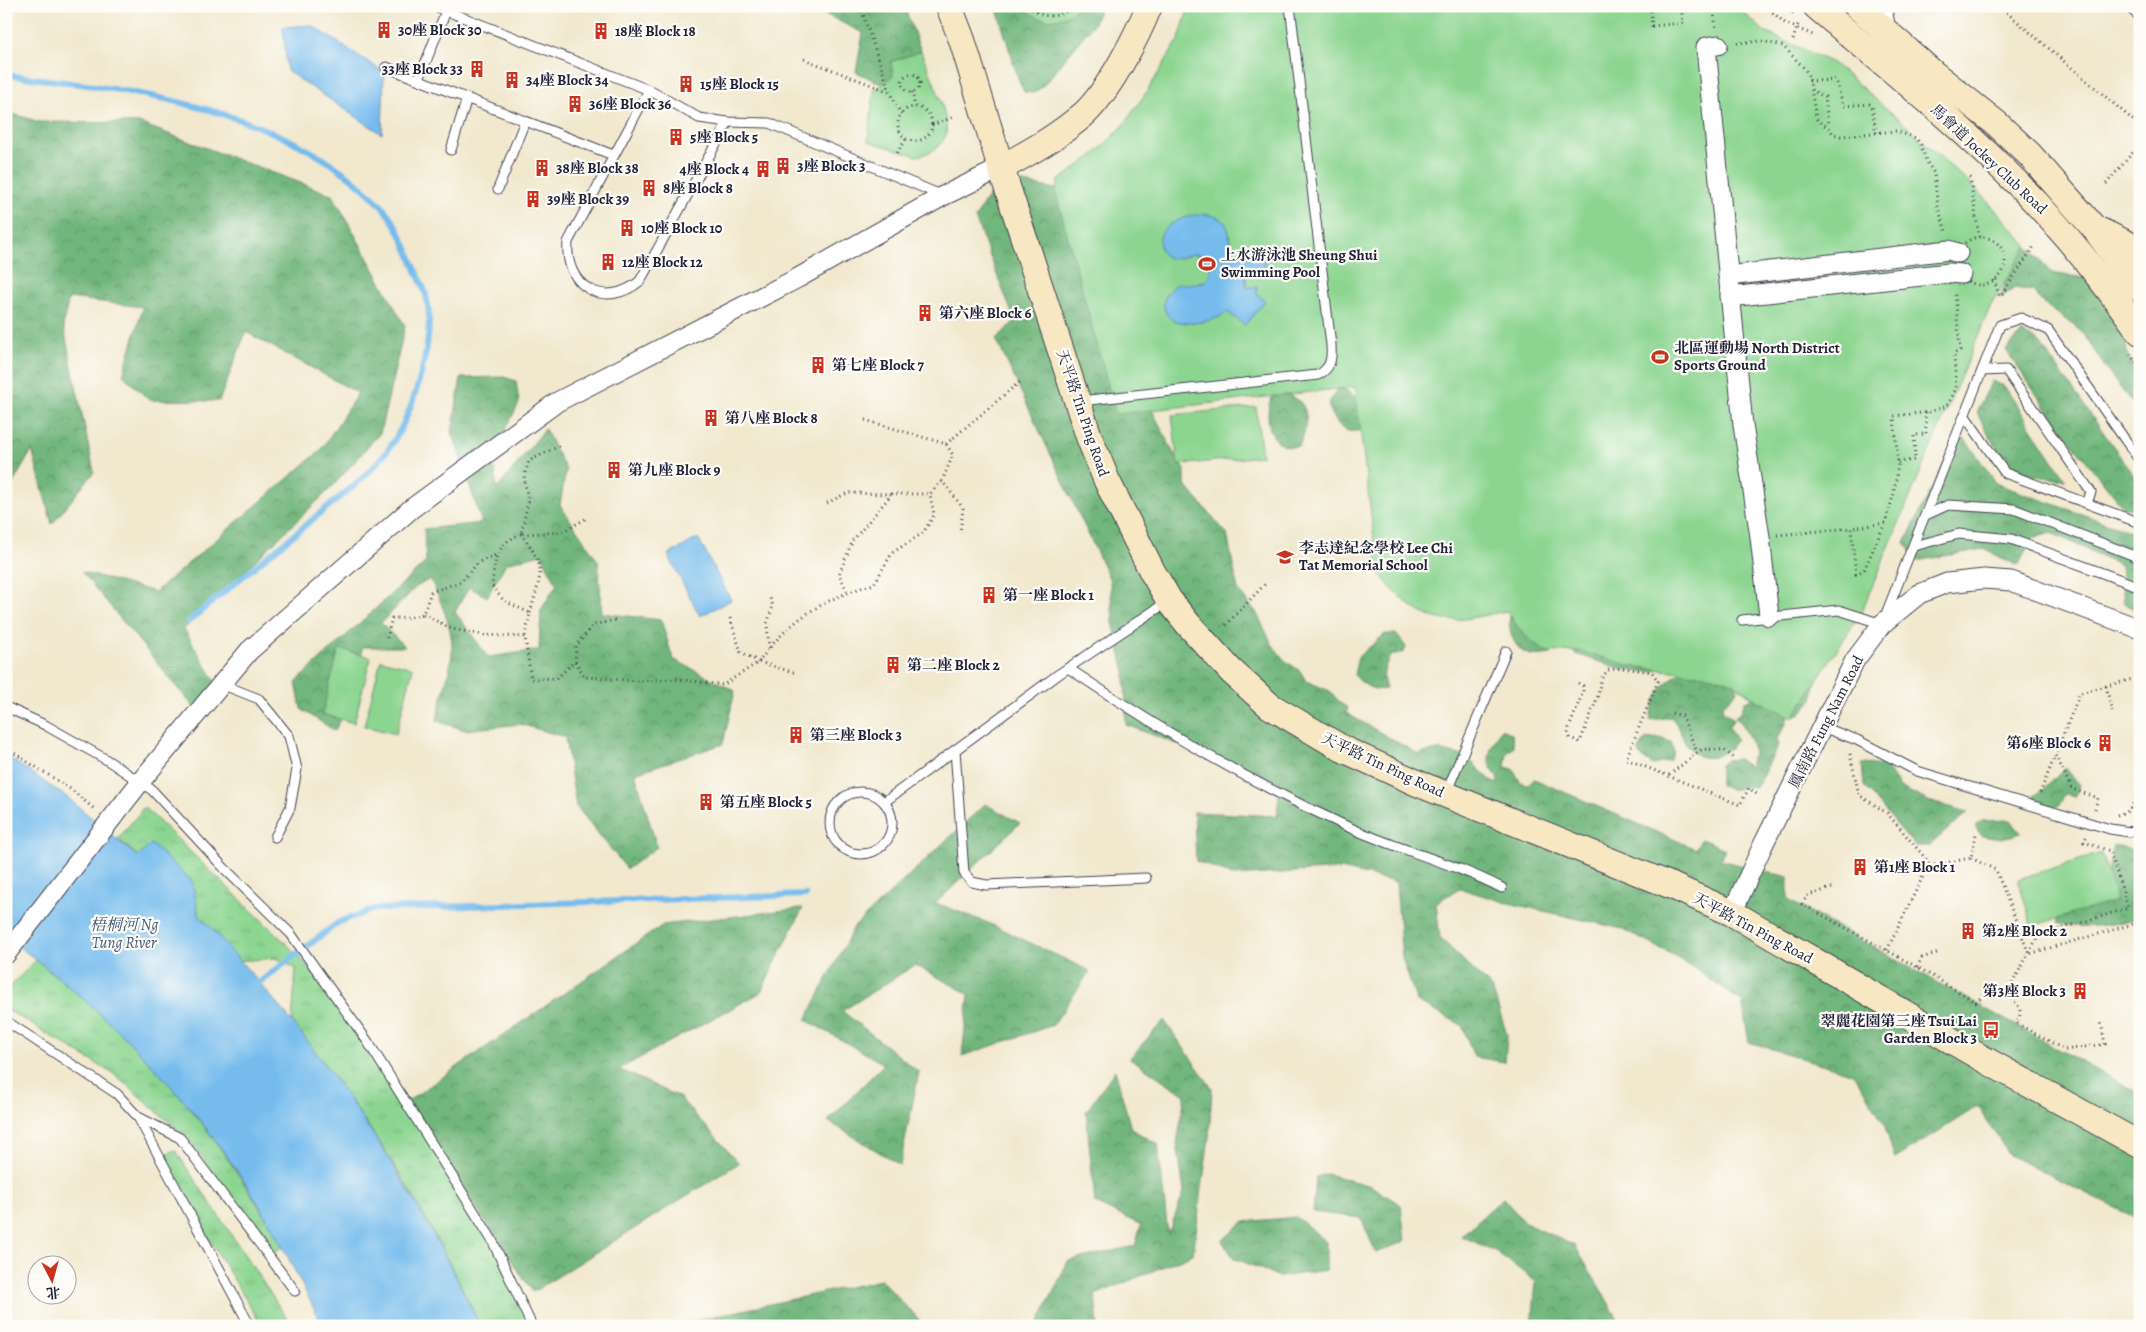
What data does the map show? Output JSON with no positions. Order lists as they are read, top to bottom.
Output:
{
  "streets": {
    "street": ["馬會道 Jockey Club Road", "天平路 Tin Ping Road", "鳳南路 Fung Nam Road"]
  },
  "crossings": [
    ["天平路 Tin Ping Road", "鳳南路 Fung Nam Road"]
  ],
  "water": ["梧桐河 Ng Tung River"],
  "places": {
    "building": [
      "30座 Block 30",
      "18座 Block 18",
      "33座 Block 33",
      "34座 Block 34",
      "15座 Block 15",
      "36座 Block 36",
      "5座 Block 5",
      "3座 Block 3",
      "38座 Block 38",
      "4座 Block 4",
      "8座 Block 8",
      "39座 Block 39",
      "10座 Block 10",
      "12座 Block 12",
      "第六座 Block 6",
      "第七座 Block 7",
      "第八座 Block 8",
      "第九座 Block 9",
      "第一座 Block 1",
      "第二座 Block 2",
      "第三座 Block 3",
      "第6座 Block 6",
      "第五座 Block 5",
      "第1座 Block 1",
      "第2座 Block 2",
      "第3座 Block 3"
    ],
    "sports": ["上水游泳池 Sheung Shui Swimming Pool", "北區運動場 North District Sports Ground"],
    "school or university": ["李志達紀念學校 Lee Chi Tat Memorial School"],
    "bus stop": ["翠麗花園第三座 Tsui Lai Garden Block 3"]
  },
  "north": "bottom"
}
